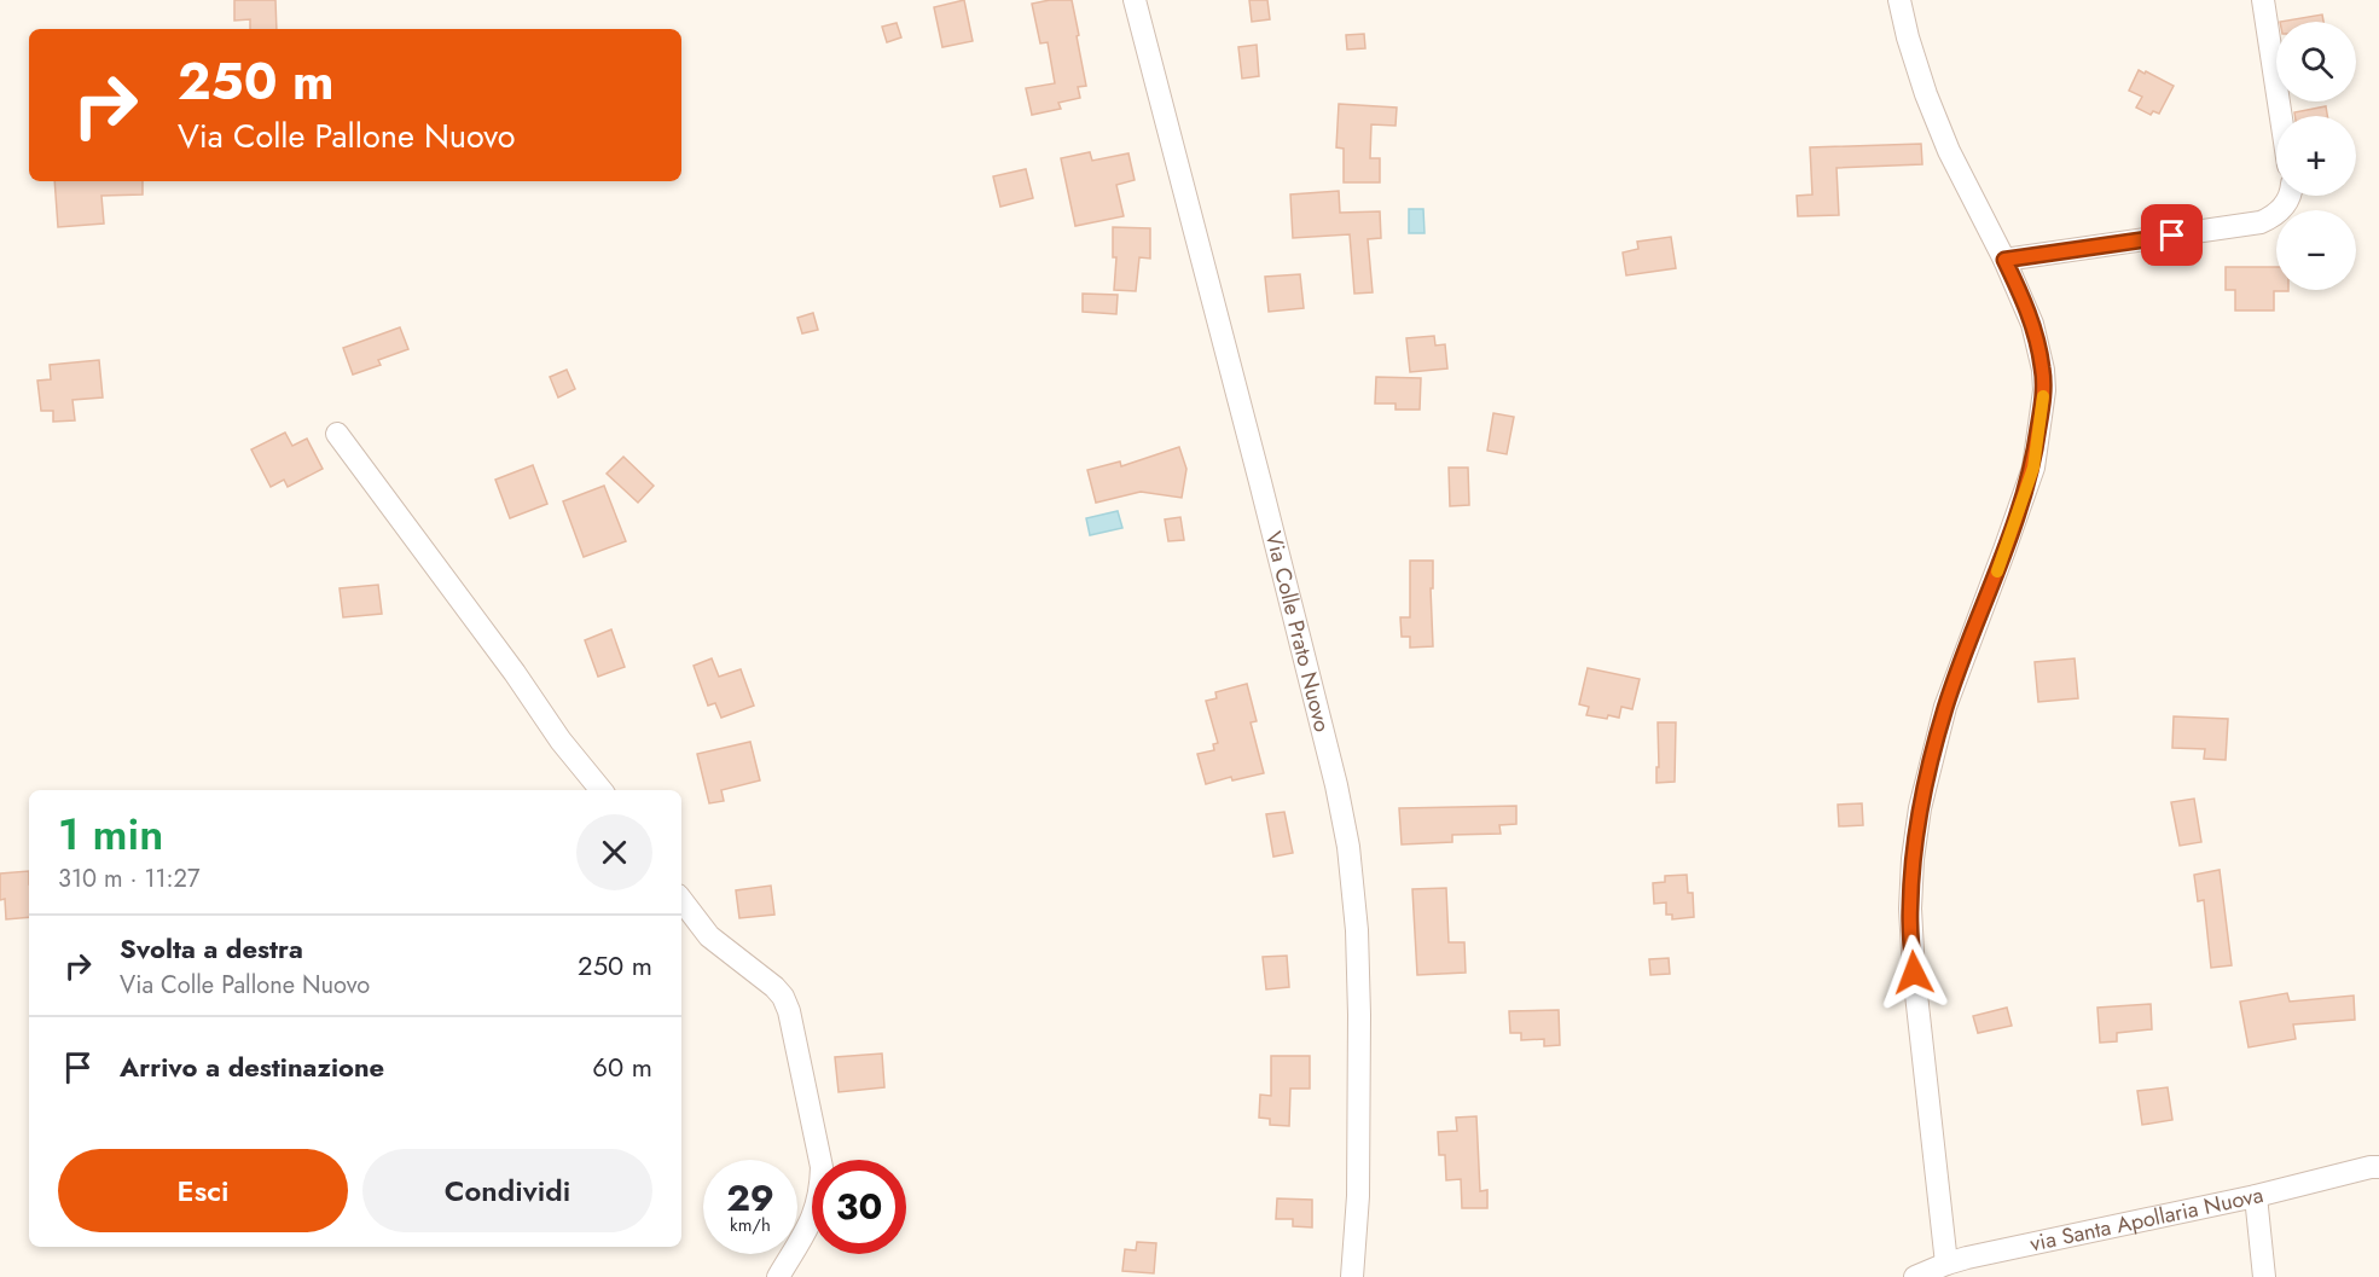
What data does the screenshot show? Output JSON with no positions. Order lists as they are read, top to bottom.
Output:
{
  "streets": {
    "street": ["Via Colle Prato Nuovo", "via Santa Apollaria Nuova"]
  },
  "page": {
    "map_buttons": ["+", "−"],
    "turn": ["250 m", "Via Colle Pallone Nuovo"],
    "heading": ["1 min", "310 m · 11:27"],
    "list": [
      {
        "name": "Svolta a destra",
        "note": "Via Colle Pallone Nuovo",
        "value": "250 m"
      },
      {
        "name": "Arrivo a destinazione",
        "value": "60 m"
      }
    ],
    "buttons": ["Esci", "Condividi"],
    "speed": "29 km/h",
    "limit": "30"
  }
}
